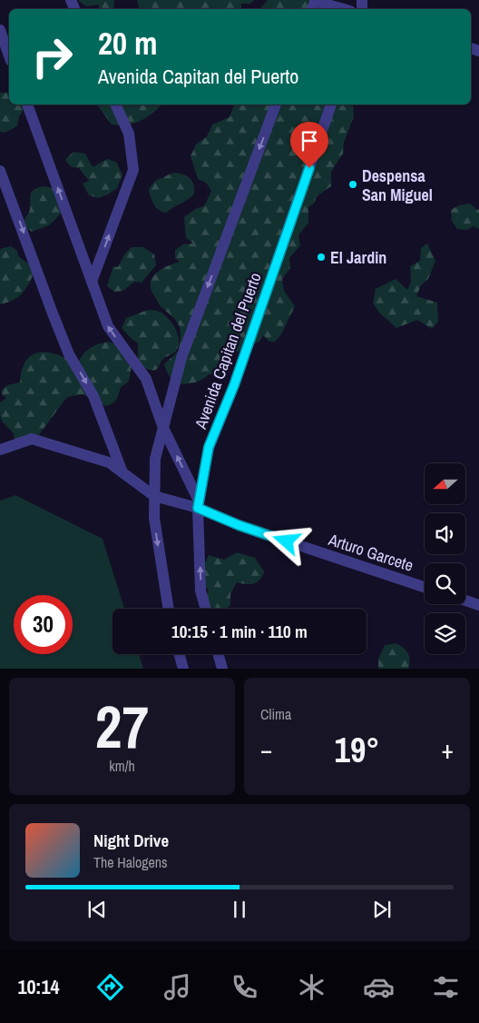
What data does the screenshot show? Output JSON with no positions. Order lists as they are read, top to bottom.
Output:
{
  "streets": {
    "street": ["Avenida Capitan del Puerto", "Arturo Garcete"]
  },
  "crossings": [
    ["Avenida Capitan del Puerto", "Arturo Garcete"]
  ],
  "places": ["Despensa San Miguel", "El Jardin"],
  "north": "left",
  "page": {
    "turn": ["20 m", "Avenida Capitan del Puerto"],
    "limit": "30",
    "trip": "10:15 · 1 min · 110 m",
    "tile": [
      ["27", "km/h"],
      "Clima"
    ],
    "heat": ["−", "19°", "+"],
    "song": ["Night Drive", "The Halogens"],
    "tabs": "10:14"
  }
}
